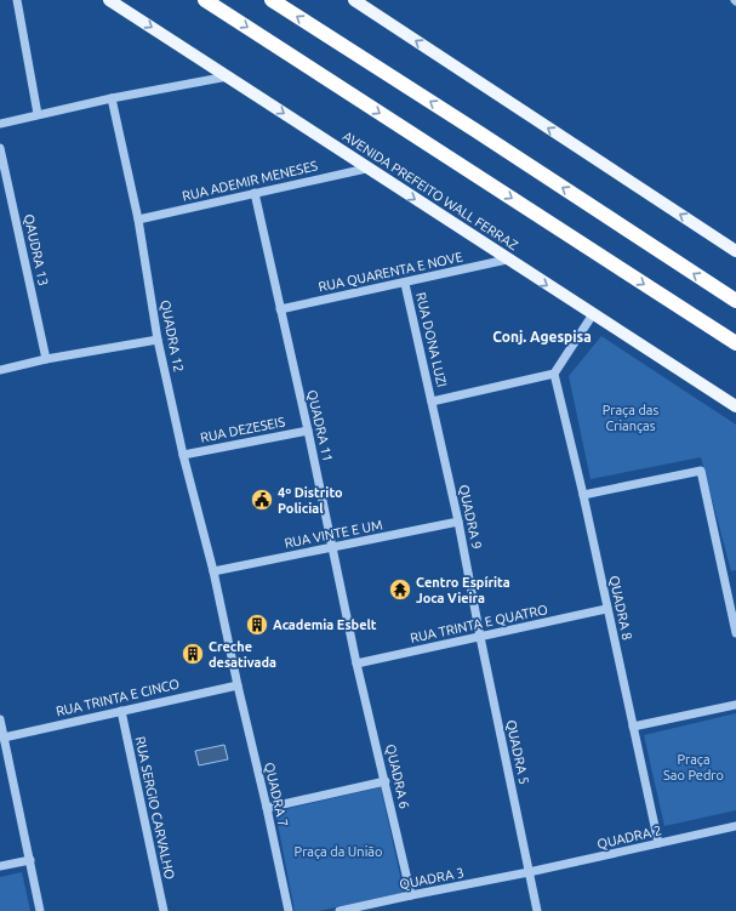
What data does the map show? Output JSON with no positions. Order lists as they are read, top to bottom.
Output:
{
  "streets": {
    "main road": ["AVENIDA PREFEITO WALL FERRAZ"],
    "street": [
      "RUA ADEMIR MENESES",
      "QAUDRA 13",
      "RUA QUARENTA E NOVE",
      "QUADRA 12",
      "RUA DONA LUZI",
      "QUADRA 11",
      "RUA DEZESEIS",
      "QUADRA 9",
      "RUA VINTE E UM",
      "QUADRA 8",
      "RUA TRINTA E QUATRO",
      "RUA TRINTA E CINCO",
      "QUADRA 5",
      "QUADRA 6",
      "QUADRA 7",
      "RUA SERGIO CARVALHO",
      "QUADRA 2",
      "QUADRA 3"
    ]
  },
  "crossings": [
    ["RUA ADEMIR MENESES", "AVENIDA PREFEITO WALL FERRAZ"],
    ["RUA ADEMIR MENESES", "QUADRA 12"],
    ["RUA ADEMIR MENESES", "QUADRA 11"],
    ["AVENIDA PREFEITO WALL FERRAZ", "RUA QUARENTA E NOVE"],
    ["RUA QUARENTA E NOVE", "RUA DONA LUZI"],
    ["RUA QUARENTA E NOVE", "QUADRA 11"],
    ["QUADRA 12", "RUA DEZESEIS"],
    ["QUADRA 12", "RUA VINTE E UM"],
    ["QUADRA 12", "QUADRA 7"],
    ["RUA DONA LUZI", "QUADRA 9"],
    ["QUADRA 11", "RUA DEZESEIS"],
    ["QUADRA 11", "RUA VINTE E UM"],
    ["QUADRA 11", "RUA TRINTA E QUATRO"],
    ["QUADRA 11", "QUADRA 6"],
    ["QUADRA 9", "RUA VINTE E UM"],
    ["QUADRA 9", "RUA TRINTA E QUATRO"],
    ["QUADRA 9", "QUADRA 5"],
    ["RUA VINTE E UM", "QUADRA 7"],
    ["QUADRA 8", "RUA TRINTA E QUATRO"],
    ["QUADRA 8", "QUADRA 2"],
    ["RUA TRINTA E QUATRO", "QUADRA 5"],
    ["RUA TRINTA E QUATRO", "QUADRA 6"],
    ["RUA TRINTA E CINCO", "QUADRA 7"],
    ["RUA TRINTA E CINCO", "RUA SERGIO CARVALHO"],
    ["QUADRA 5", "QUADRA 2"],
    ["QUADRA 5", "QUADRA 3"],
    ["QUADRA 6", "QUADRA 3"],
    ["QUADRA 2", "QUADRA 3"]
  ],
  "one_way": ["AVENIDA PREFEITO WALL FERRAZ"],
  "districts": ["Conj. Agespisa"],
  "parks": ["Praça das Crianças", "Praça Sao Pedro", "Praça da União"],
  "places": {
    "public building": ["4º Distrito Policial"],
    "temple": ["Centro Espírita Joca Vieira"],
    "building": ["Academia Esbelt", "Creche desativada"]
  }
}
